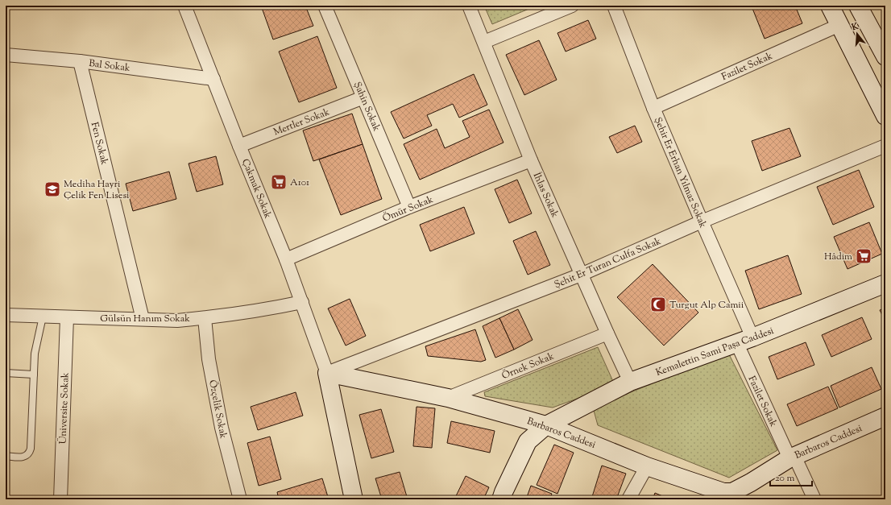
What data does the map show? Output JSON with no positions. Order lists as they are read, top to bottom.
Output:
{
  "streets": {
    "main road": ["Kemalettin Sami Paşa Caddesi", "Barbaros Caddesi"],
    "street": [
      "Bal Sokak",
      "Fazilet Sokak",
      "Şahin Sokak",
      "Mertler Sokak",
      "Fen Sokak",
      "Şehir Er Erhan Yılmaz Sokak",
      "Çakmak Sokak",
      "İhlas Sokak",
      "Ömür Sokak",
      "Şehit Er Turan Culfa Sokak",
      "Gülsün Hanım Sokak",
      "Örnek Sokak",
      "Üniversite Sokak",
      "Özçelik Sokak"
    ]
  },
  "crossings": [
    ["Bal Sokak", "Fen Sokak"],
    ["Bal Sokak", "Çakmak Sokak"],
    ["Fazilet Sokak", "Şehir Er Erhan Yılmaz Sokak"],
    ["Fazilet Sokak", "Kemalettin Sami Paşa Caddesi"],
    ["Fazilet Sokak", "Barbaros Caddesi"],
    ["Şahin Sokak", "Mertler Sokak"],
    ["Şahin Sokak", "Ömür Sokak"],
    ["Mertler Sokak", "Çakmak Sokak"],
    ["Fen Sokak", "Gülsün Hanım Sokak"],
    ["Şehir Er Erhan Yılmaz Sokak", "Şehit Er Turan Culfa Sokak"],
    ["Şehir Er Erhan Yılmaz Sokak", "Kemalettin Sami Paşa Caddesi"],
    ["Çakmak Sokak", "Ömür Sokak"],
    ["Çakmak Sokak", "Şehit Er Turan Culfa Sokak"],
    ["Çakmak Sokak", "Gülsün Hanım Sokak"],
    ["Çakmak Sokak", "Barbaros Caddesi"],
    ["İhlas Sokak", "Ömür Sokak"],
    ["İhlas Sokak", "Şehit Er Turan Culfa Sokak"],
    ["İhlas Sokak", "Kemalettin Sami Paşa Caddesi"],
    ["İhlas Sokak", "Örnek Sokak"],
    ["Şehit Er Turan Culfa Sokak", "Barbaros Caddesi"],
    ["Gülsün Hanım Sokak", "Üniversite Sokak"],
    ["Gülsün Hanım Sokak", "Özçelik Sokak"],
    ["Kemalettin Sami Paşa Caddesi", "Barbaros Caddesi"],
    ["Örnek Sokak", "Barbaros Caddesi"]
  ],
  "places": {
    "supermarket": ["A101", "Hâdim"],
    "school or university": ["Mediha Hayri Çelik Fen Lisesi"],
    "mosque": ["Turgut Alp Camii"]
  },
  "scale_bar": "20 m",
  "north": "top"
}
